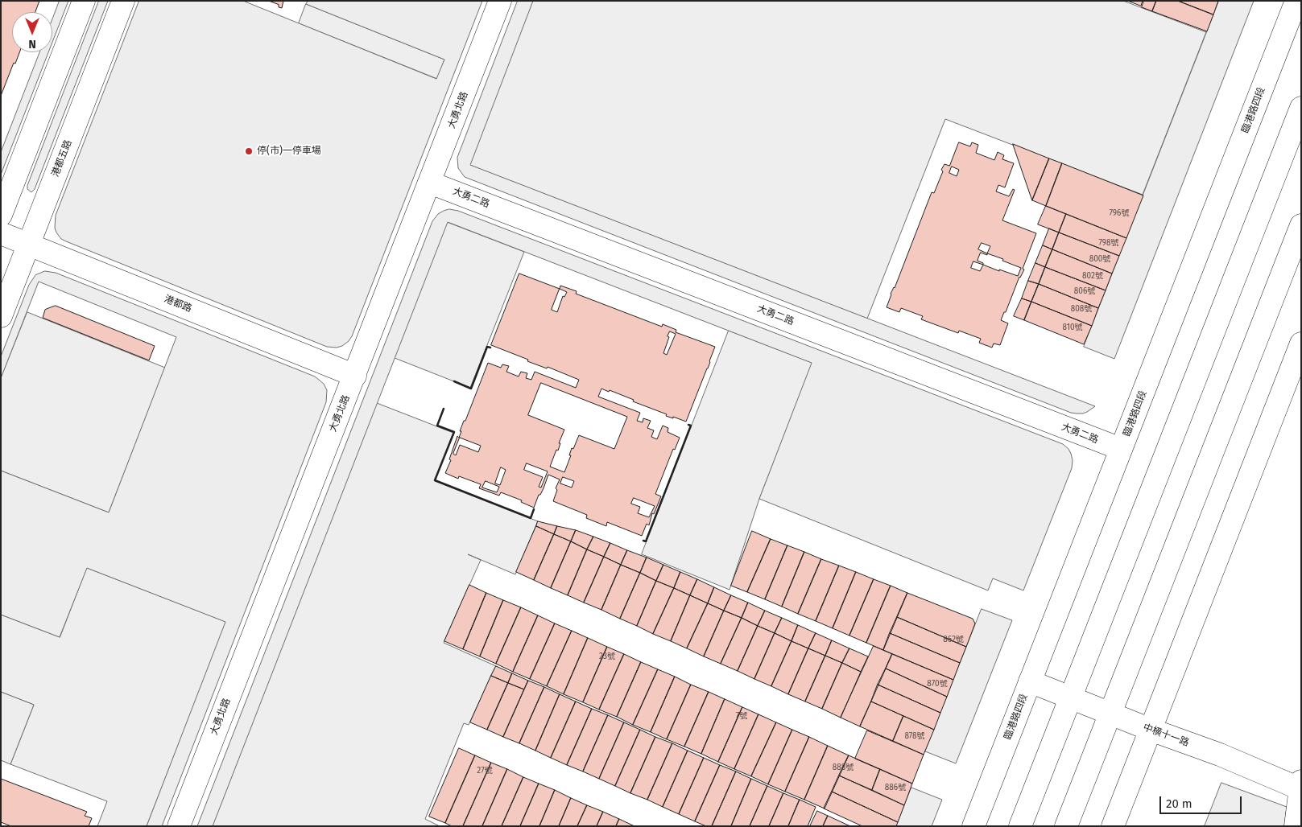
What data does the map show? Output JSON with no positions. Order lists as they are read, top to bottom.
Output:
{
  "streets": {
    "street": [
      "大勇北路",
      "臨港路四段",
      "港都五路",
      "大勇二路",
      "港都路",
      "中橫十一路"
    ]
  },
  "crossings": [
    ["大勇北路", "大勇二路"],
    ["大勇北路", "港都路"],
    ["臨港路四段", "大勇二路"],
    ["臨港路四段", "中橫十一路"],
    ["港都五路", "港都路"]
  ],
  "places": ["停(市)一停車場"],
  "house_numbers": [
    "796號",
    "798號",
    "800號",
    "802號",
    "806號",
    "808號",
    "810號",
    "862號",
    "23號",
    "870號",
    "7號",
    "878號",
    "888號",
    "27號",
    "886號"
  ],
  "scale_bar": "20 m",
  "north": "bottom"
}
